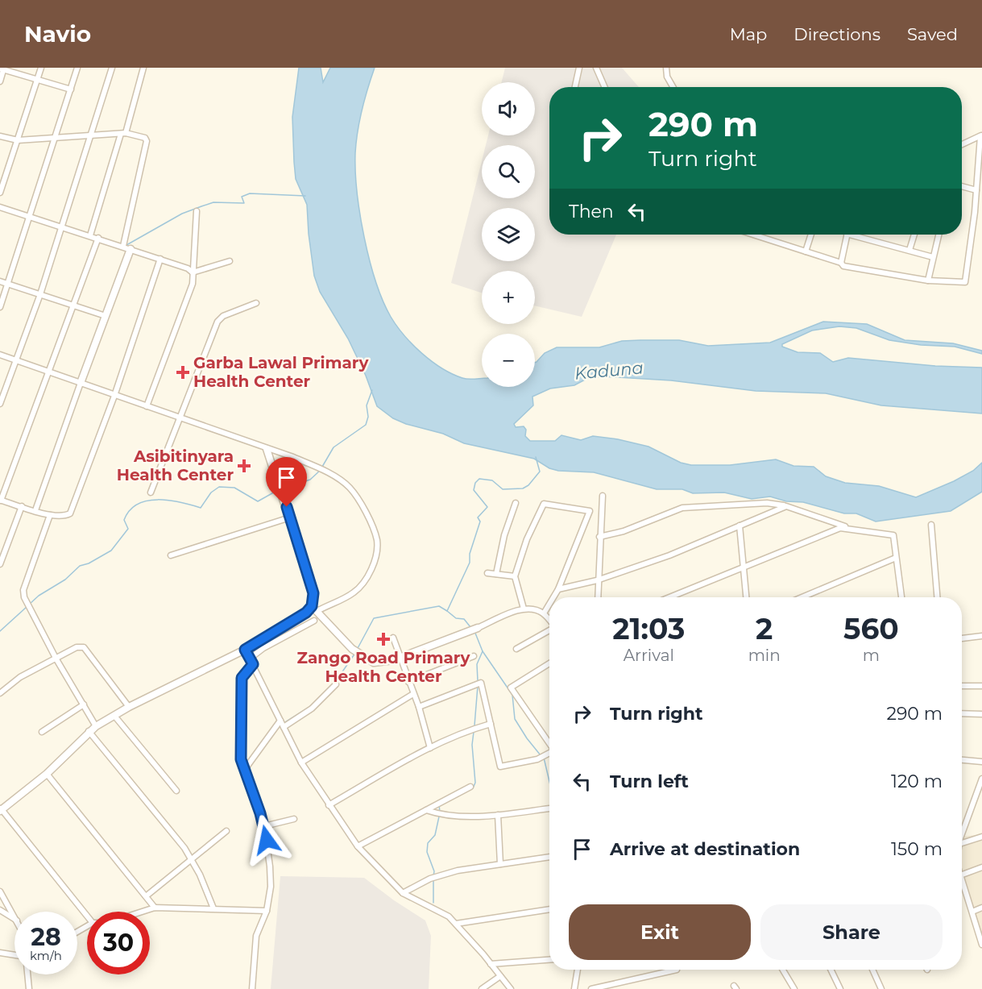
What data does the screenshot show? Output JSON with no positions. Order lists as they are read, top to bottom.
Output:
{
  "water": ["Kaduna"],
  "places": {
    "health": ["Garba Lawal Primary Health Center", "Asibitinyara Health Center", "Zango Road Primary Health Center"]
  },
  "page": {
    "header": "Navio",
    "nav": ["Map", "Directions", "Saved"],
    "map_buttons": ["+", "−"],
    "turn": ["290 m", "Turn right"],
    "then": "Then",
    "eta": [
      "21:03",
      "Arrival",
      "2",
      "min",
      "560",
      "m"
    ],
    "list": [
      {
        "name": "Turn right",
        "value": "290 m"
      },
      {
        "name": "Turn left",
        "value": "120 m"
      },
      {
        "name": "Arrive at destination",
        "value": "150 m"
      }
    ],
    "buttons": ["Exit", "Share"],
    "speed": "28 km/h",
    "limit": "30"
  }
}
